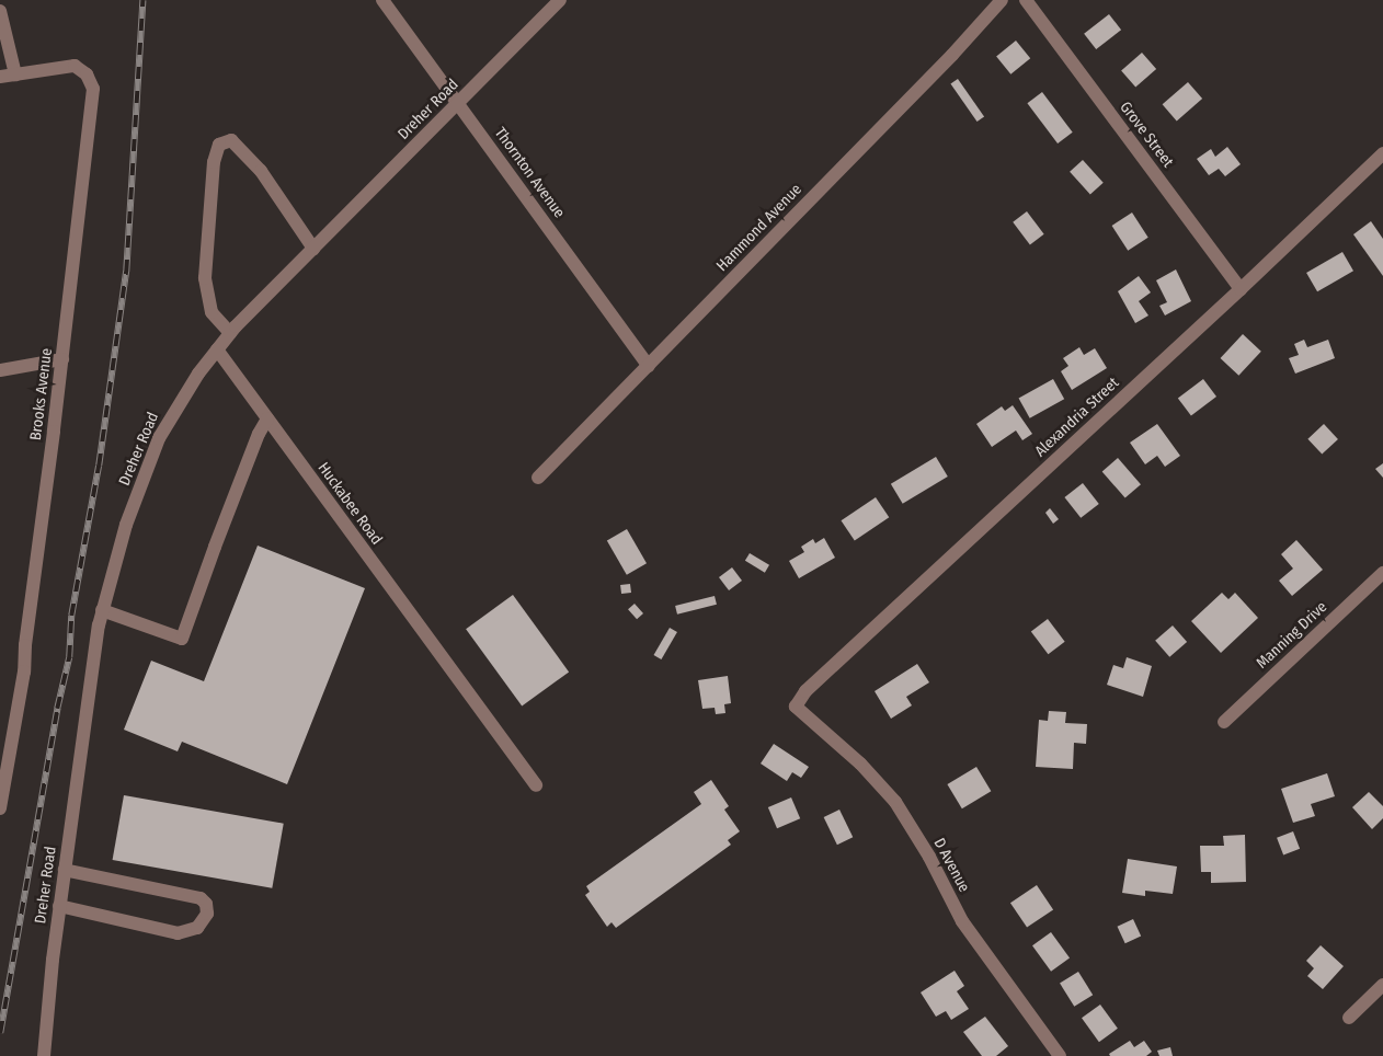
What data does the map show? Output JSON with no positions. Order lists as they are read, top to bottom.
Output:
{
  "streets": {
    "street": [
      "Dreher Road",
      "Grove Street",
      "Thornton Avenue",
      "Hammond Avenue",
      "Brooks Avenue",
      "Alexandria Street",
      "Huckabee Road",
      "Manning Drive",
      "D Avenue"
    ]
  },
  "crossings": [
    ["Dreher Road", "Thornton Avenue"],
    ["Dreher Road", "Huckabee Road"],
    ["Grove Street", "Alexandria Street"],
    ["Thornton Avenue", "Hammond Avenue"],
    ["Alexandria Street", "D Avenue"]
  ]
}
